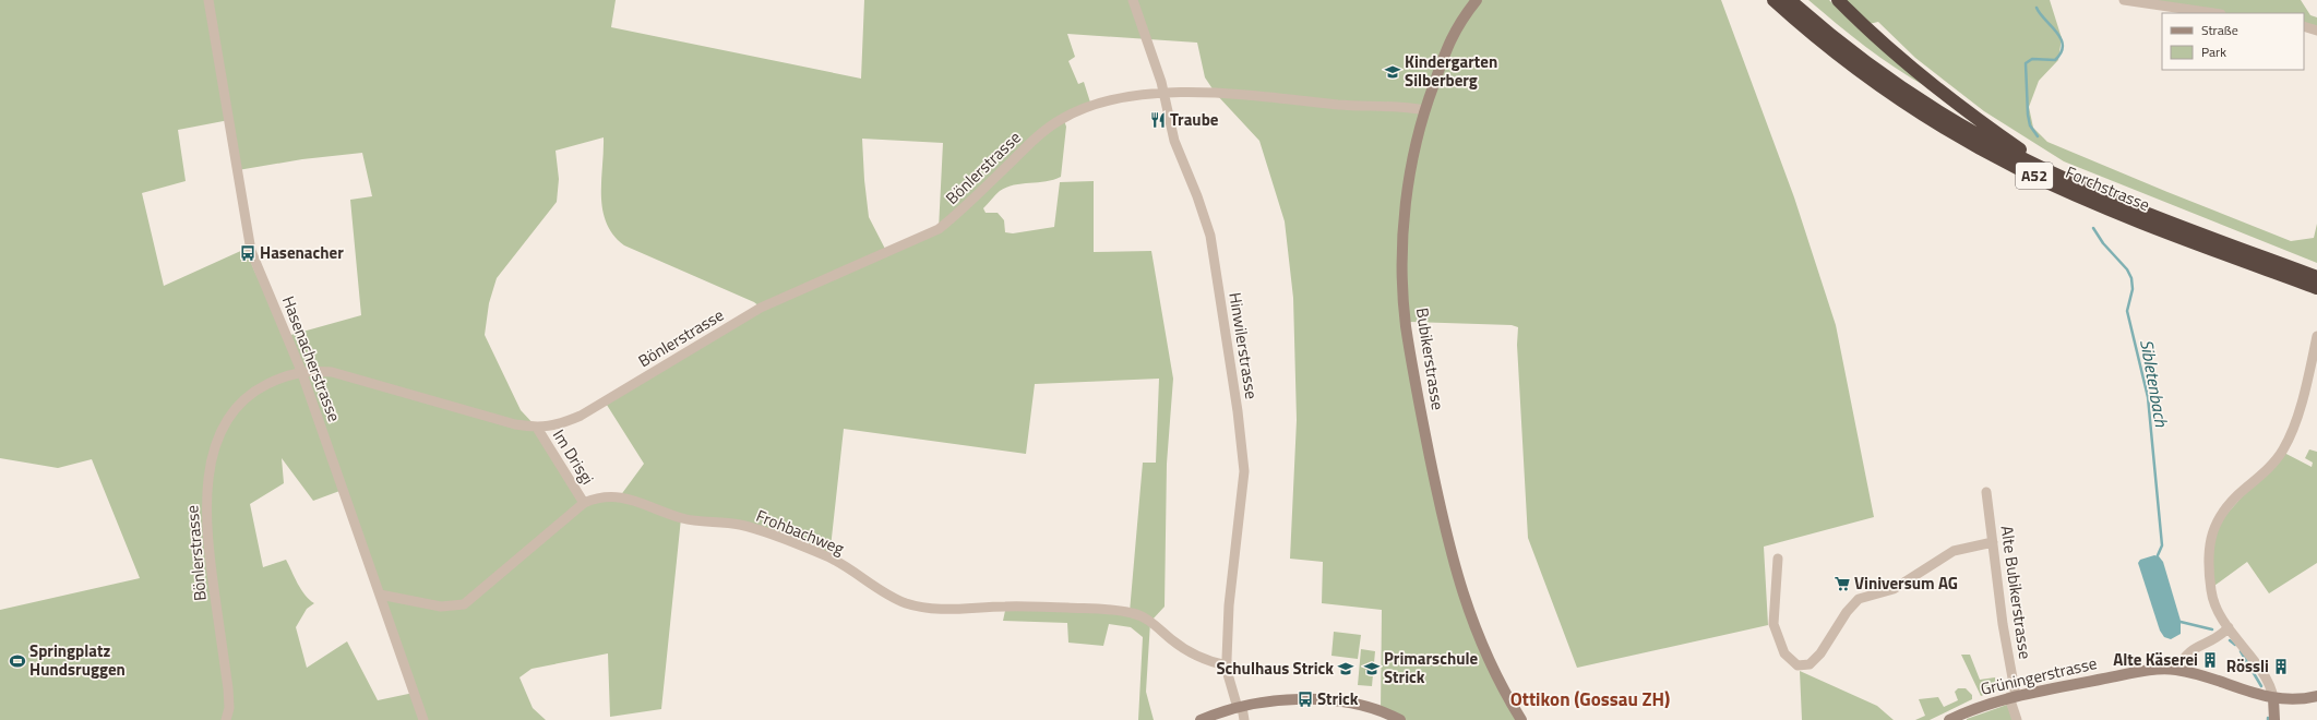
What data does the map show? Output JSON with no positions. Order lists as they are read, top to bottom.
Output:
{
  "streets": {
    "highway": ["A52", "Forchstrasse"],
    "main road": ["Bubikerstrasse", "Grüningerstrasse"],
    "street": [
      "Bönlerstrasse",
      "Hinwilerstrasse",
      "Hasenacherstrasse",
      "Im Drisgi",
      "Frohbachweg",
      "Alte Bubikerstrasse"
    ]
  },
  "crossings": [
    ["Bönlerstrasse", "Hinwilerstrasse"],
    ["Bönlerstrasse", "Hasenacherstrasse"],
    ["Bönlerstrasse", "Bubikerstrasse"],
    ["Bönlerstrasse", "Im Drisgi"],
    ["Hinwilerstrasse", "Frohbachweg"],
    ["Hasenacherstrasse", "Frohbachweg"],
    ["Im Drisgi", "Frohbachweg"],
    ["Alte Bubikerstrasse", "Grüningerstrasse"]
  ],
  "districts": ["Ottikon (Gossau ZH)"],
  "water": ["Sibletenbach"],
  "places": {
    "school or university": ["Kindergarten Silberberg", "Schulhaus Strick", "Primarschule Strick"],
    "restaurant": ["Traube"],
    "bus stop": ["Hasenacher", "Strick"],
    "supermarket": ["Viniversum AG"],
    "building": ["Alte Käserei", "Rössli"],
    "sports": ["Springplatz Hundsruggen"]
  },
  "legend": ["Straße", "Park"]
}
